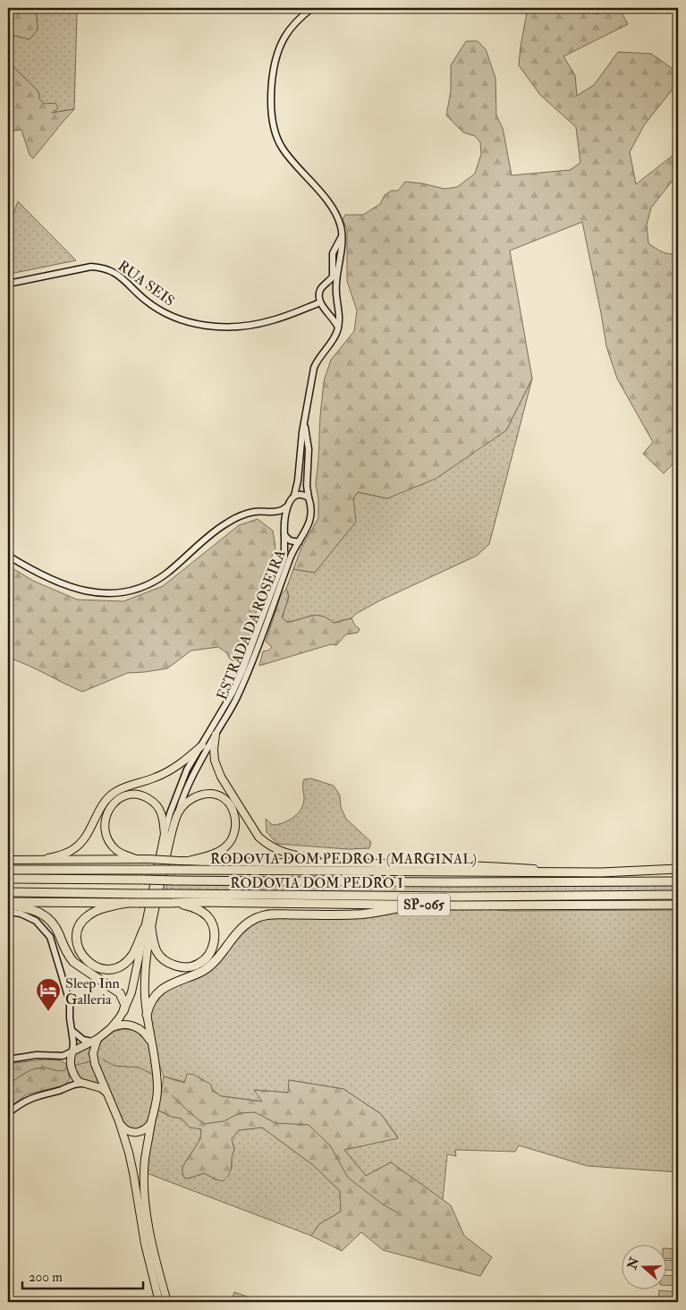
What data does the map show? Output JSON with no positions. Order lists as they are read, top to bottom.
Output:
{
  "streets": {
    "highway": ["RODOVIA DOM PEDRO I (MARGINAL)", "RODOVIA DOM PEDRO I", "SP-065"],
    "street": ["RUA SEIS", "ESTRADA DA ROSEIRA"]
  },
  "places": {
    "hotel": ["Sleep Inn Galleria"]
  },
  "scale_bar": "200 m",
  "north": "left"
}
